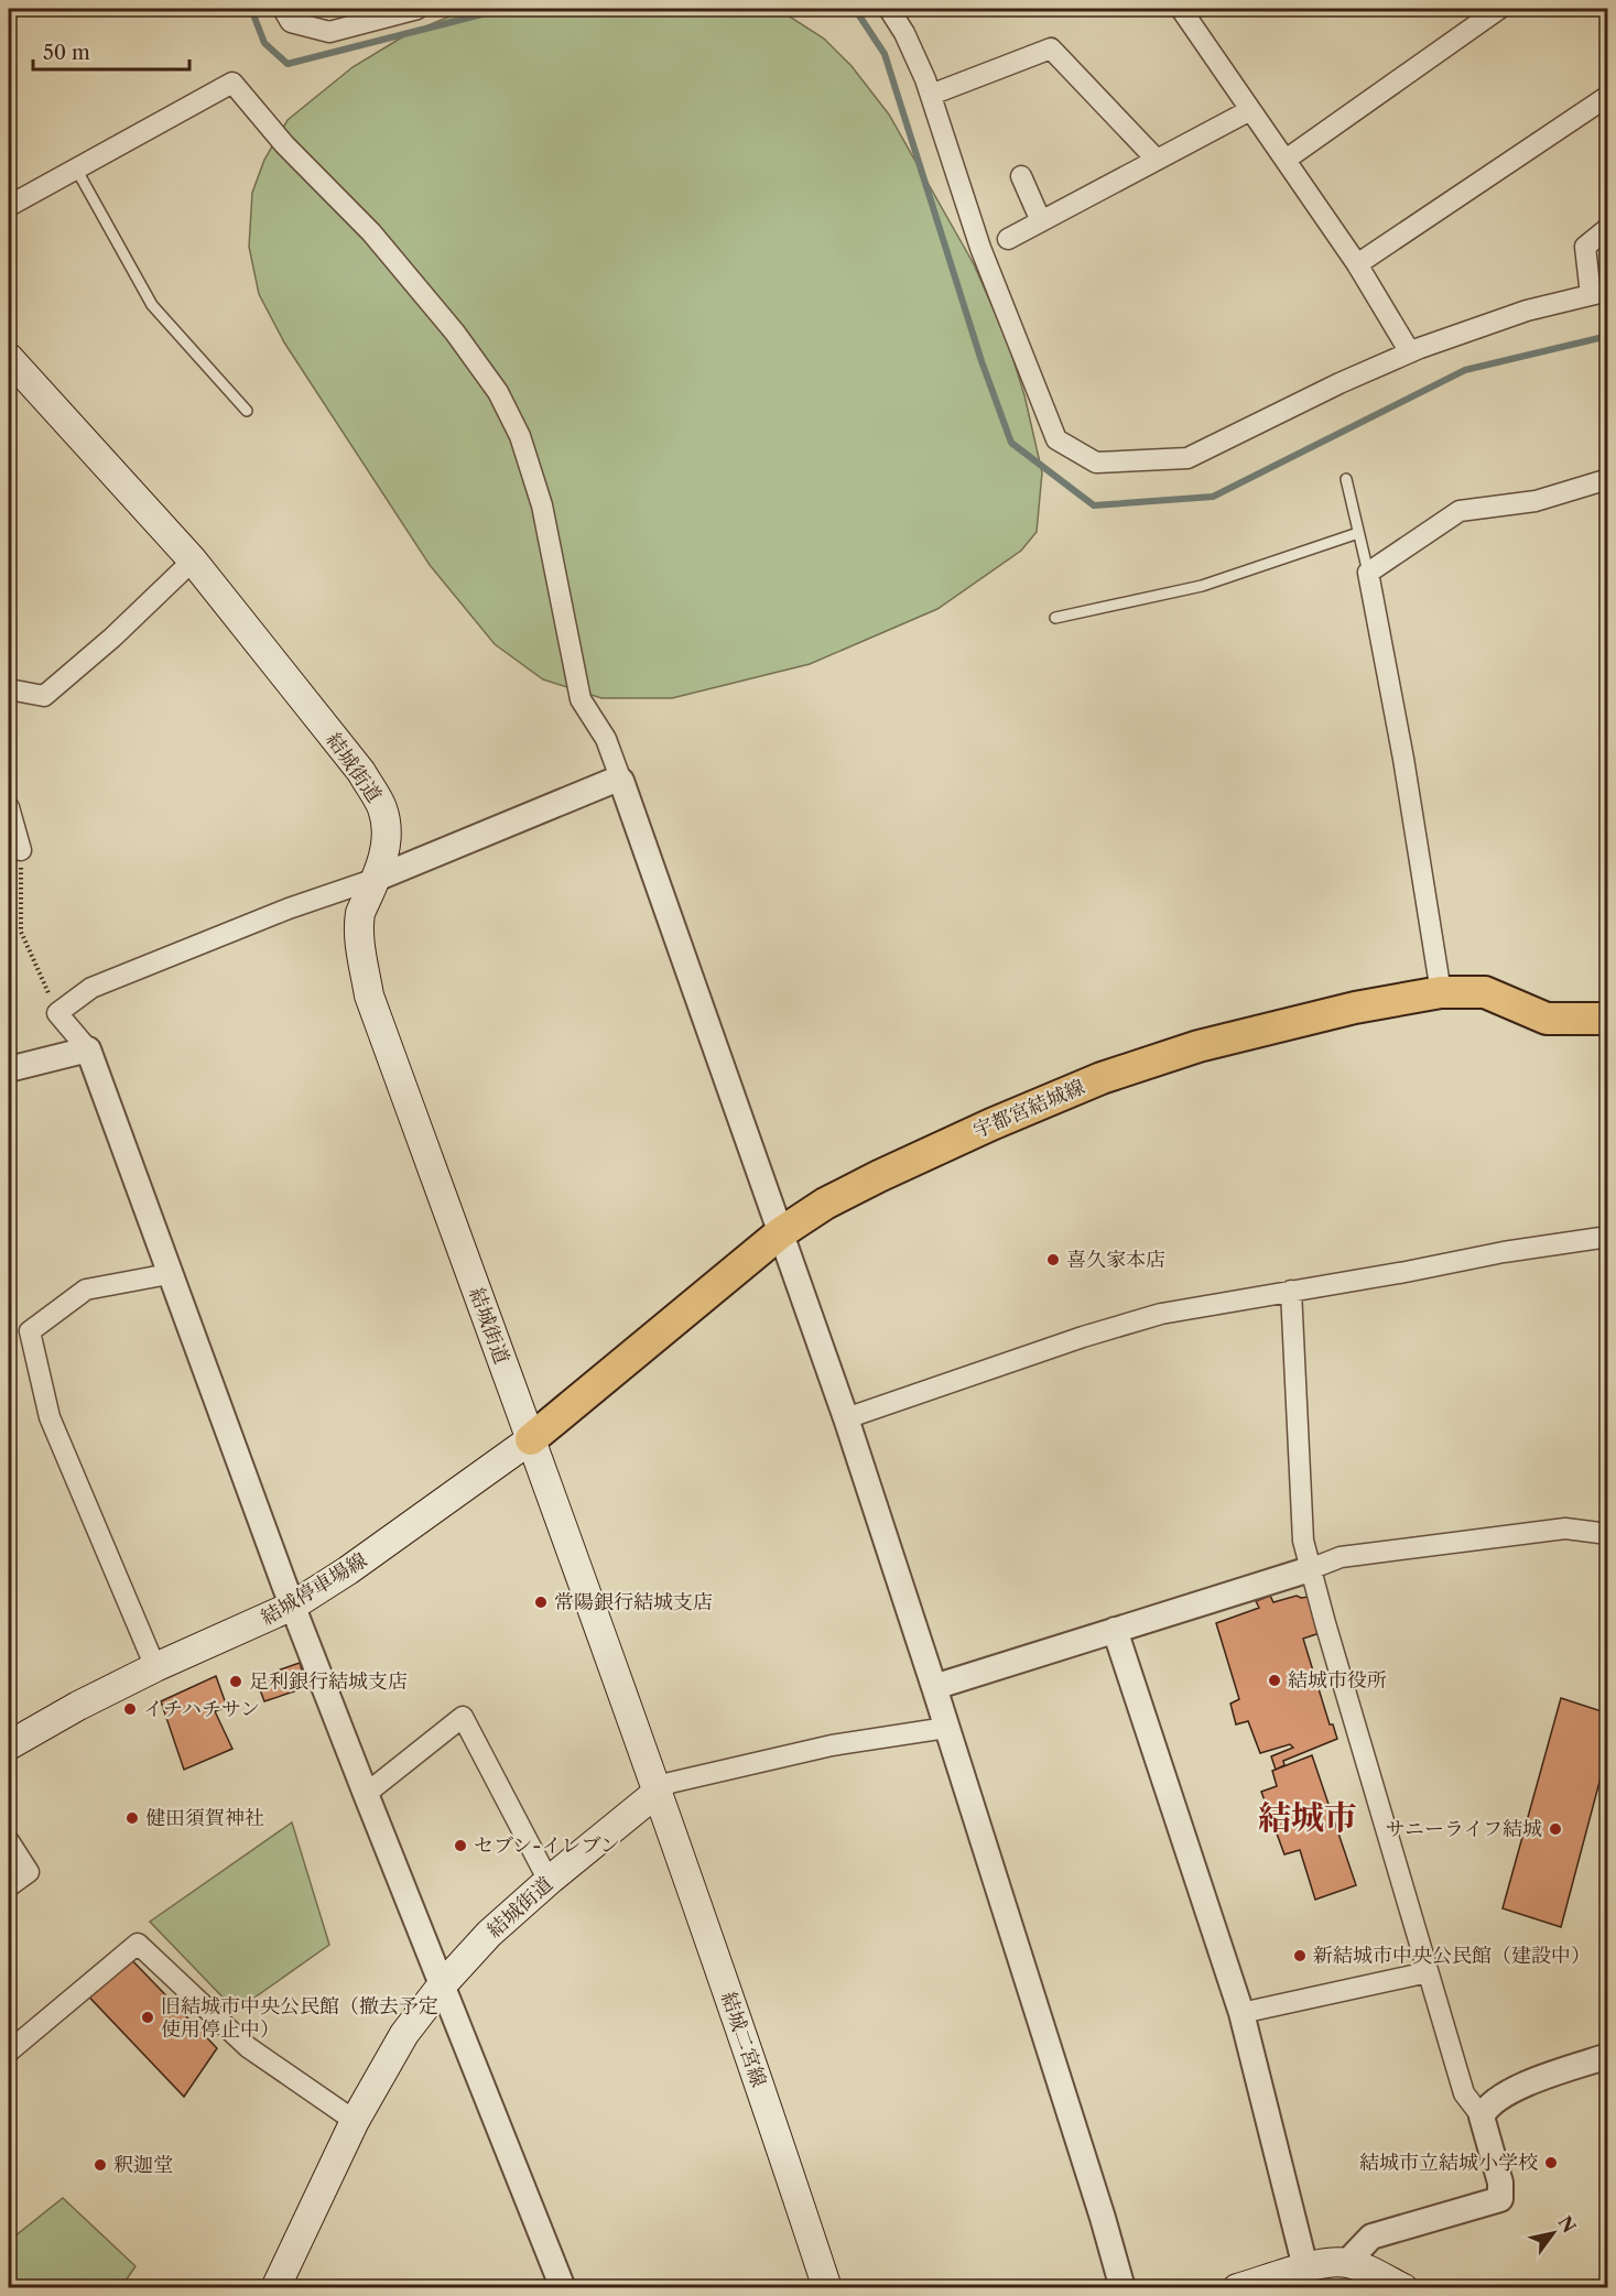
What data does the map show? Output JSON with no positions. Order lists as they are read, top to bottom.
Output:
{
  "streets": {
    "main road": [
      "結城街道",
      "宇都宮結城線",
      "結城停車場線",
      "結城二宮線"
    ]
  },
  "crossings": [
    ["結城街道", "宇都宮結城線"],
    ["結城街道", "結城停車場線"],
    ["結城街道", "結城二宮線"],
    ["宇都宮結城線", "結城停車場線"]
  ],
  "districts": ["結城市"],
  "places": [
    "喜久家本店",
    "常陽銀行結城支店",
    "結城市役所",
    "足利銀行結城支店",
    "イチハチサン",
    "健田須賀神社",
    "サニーライフ結城",
    "セブン-イレブン",
    "新結城市中央公民館（建設中）",
    "旧結城市中央公民館（撤去予定 使用停止中）",
    "結城市立結城小学校",
    "釈迦堂"
  ],
  "scale_bar": "50 m",
  "north": "top right"
}
